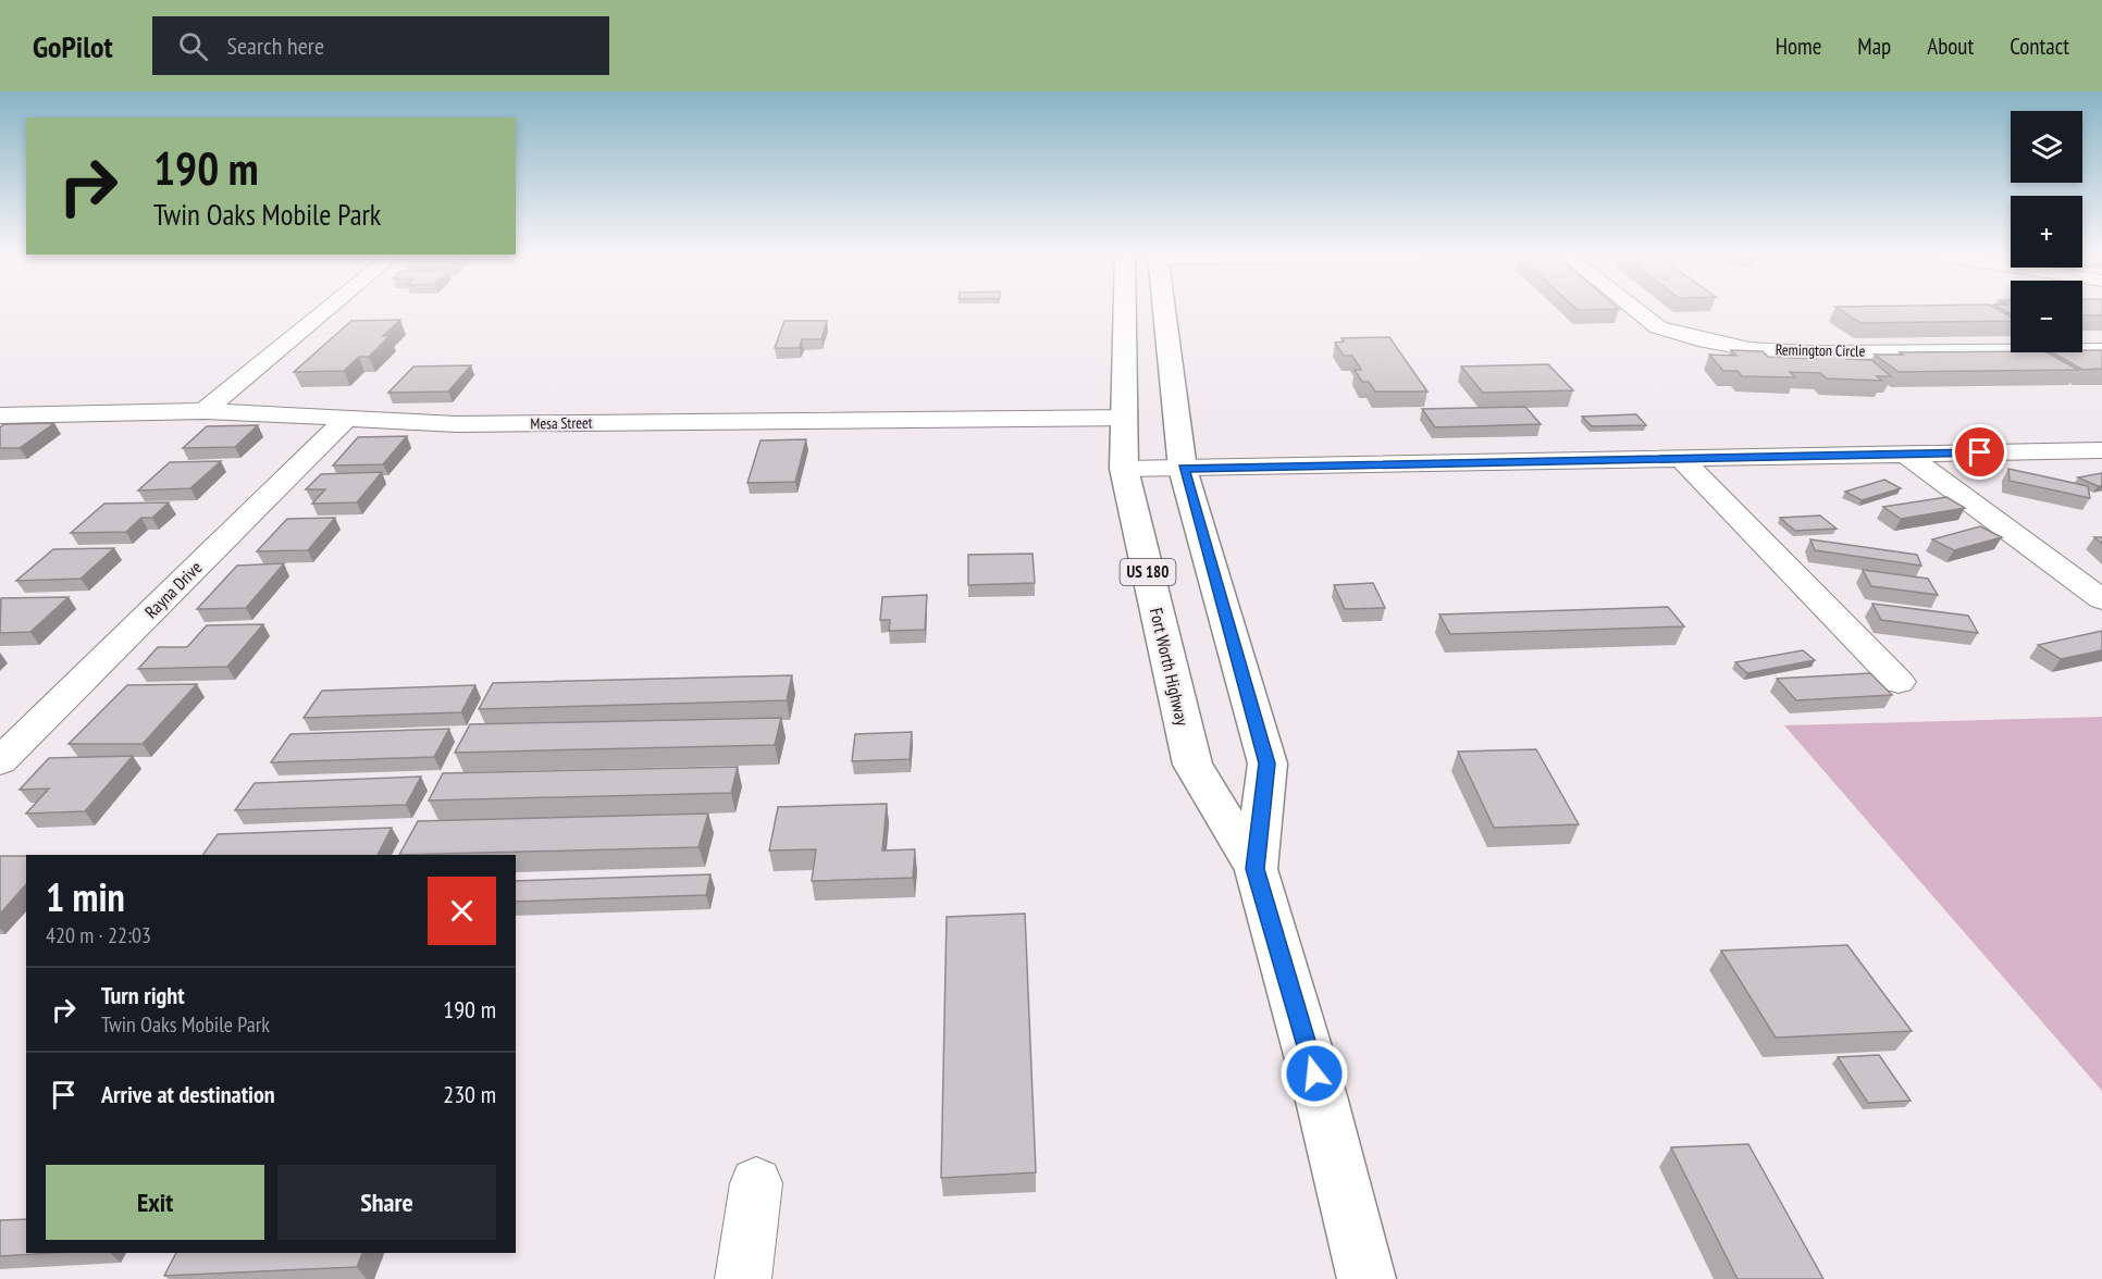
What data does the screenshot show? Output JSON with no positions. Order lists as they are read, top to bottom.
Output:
{
  "streets": {
    "main road": ["US 180", "Fort Worth Highway"],
    "street": ["Remington Circle", "Mesa Street", "Rayna Drive"]
  },
  "crossings": [
    ["Mesa Street", "Rayna Drive"],
    ["Mesa Street", "Fort Worth Highway"]
  ],
  "page": {
    "header": "GoPilot",
    "search": "Search here",
    "nav": [
      "Home",
      "Map",
      "About",
      "Contact"
    ],
    "map_buttons": ["+", "−"],
    "turn": ["190 m", "Twin Oaks Mobile Park"],
    "heading": ["1 min", "420 m · 22:03"],
    "list": [
      {
        "name": "Turn right",
        "note": "Twin Oaks Mobile Park",
        "value": "190 m"
      },
      {
        "name": "Arrive at destination",
        "value": "230 m"
      }
    ],
    "buttons": ["Exit", "Share"]
  }
}
